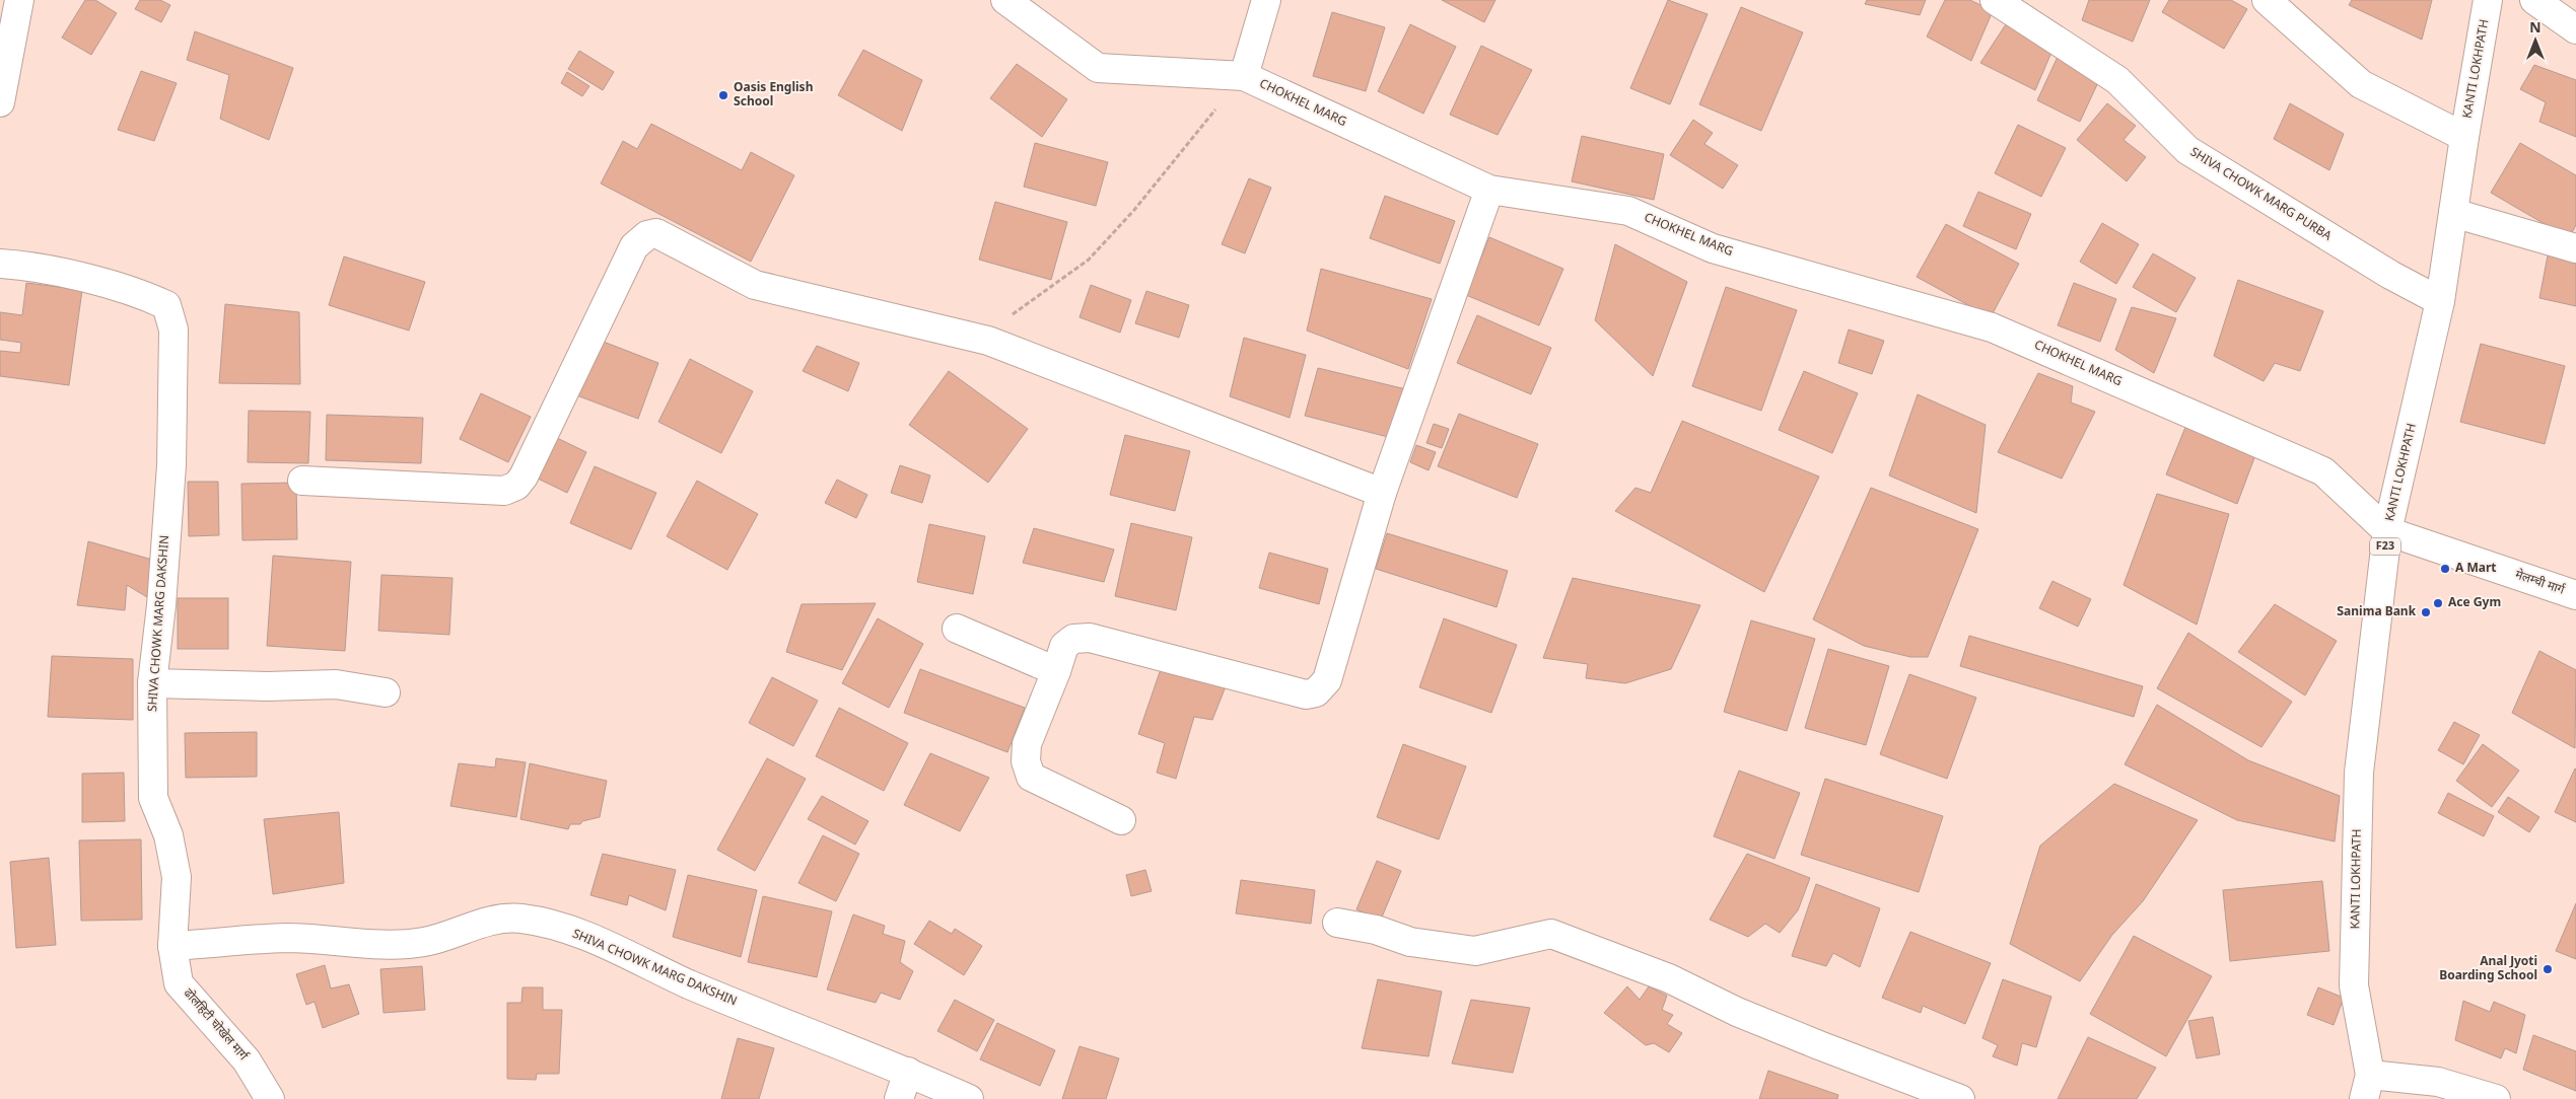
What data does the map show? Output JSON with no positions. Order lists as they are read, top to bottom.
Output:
{
  "streets": {
    "street": [
      "KANTI LOKHPATH",
      "CHOKHEL MARG",
      "SHIVA CHOWK MARG PURBA",
      "F23",
      "मेलम्ची मार्ग",
      "SHIVA CHOWK MARG DAKSHIN",
      "ढोलहिटी चोखेल मार्ग"
    ]
  },
  "crossings": [
    ["KANTI LOKHPATH", "CHOKHEL MARG"],
    ["KANTI LOKHPATH", "SHIVA CHOWK MARG PURBA"],
    ["KANTI LOKHPATH", "मेलम्ची मार्ग"],
    ["CHOKHEL MARG", "मेलम्ची मार्ग"],
    ["SHIVA CHOWK MARG DAKSHIN", "ढोलहिटी चोखेल मार्ग"]
  ],
  "places": [
    "Oasis English School",
    "A Mart",
    "Ace Gym",
    "Sanima Bank",
    "Anal Jyoti Boarding School"
  ],
  "north": "top"
}
